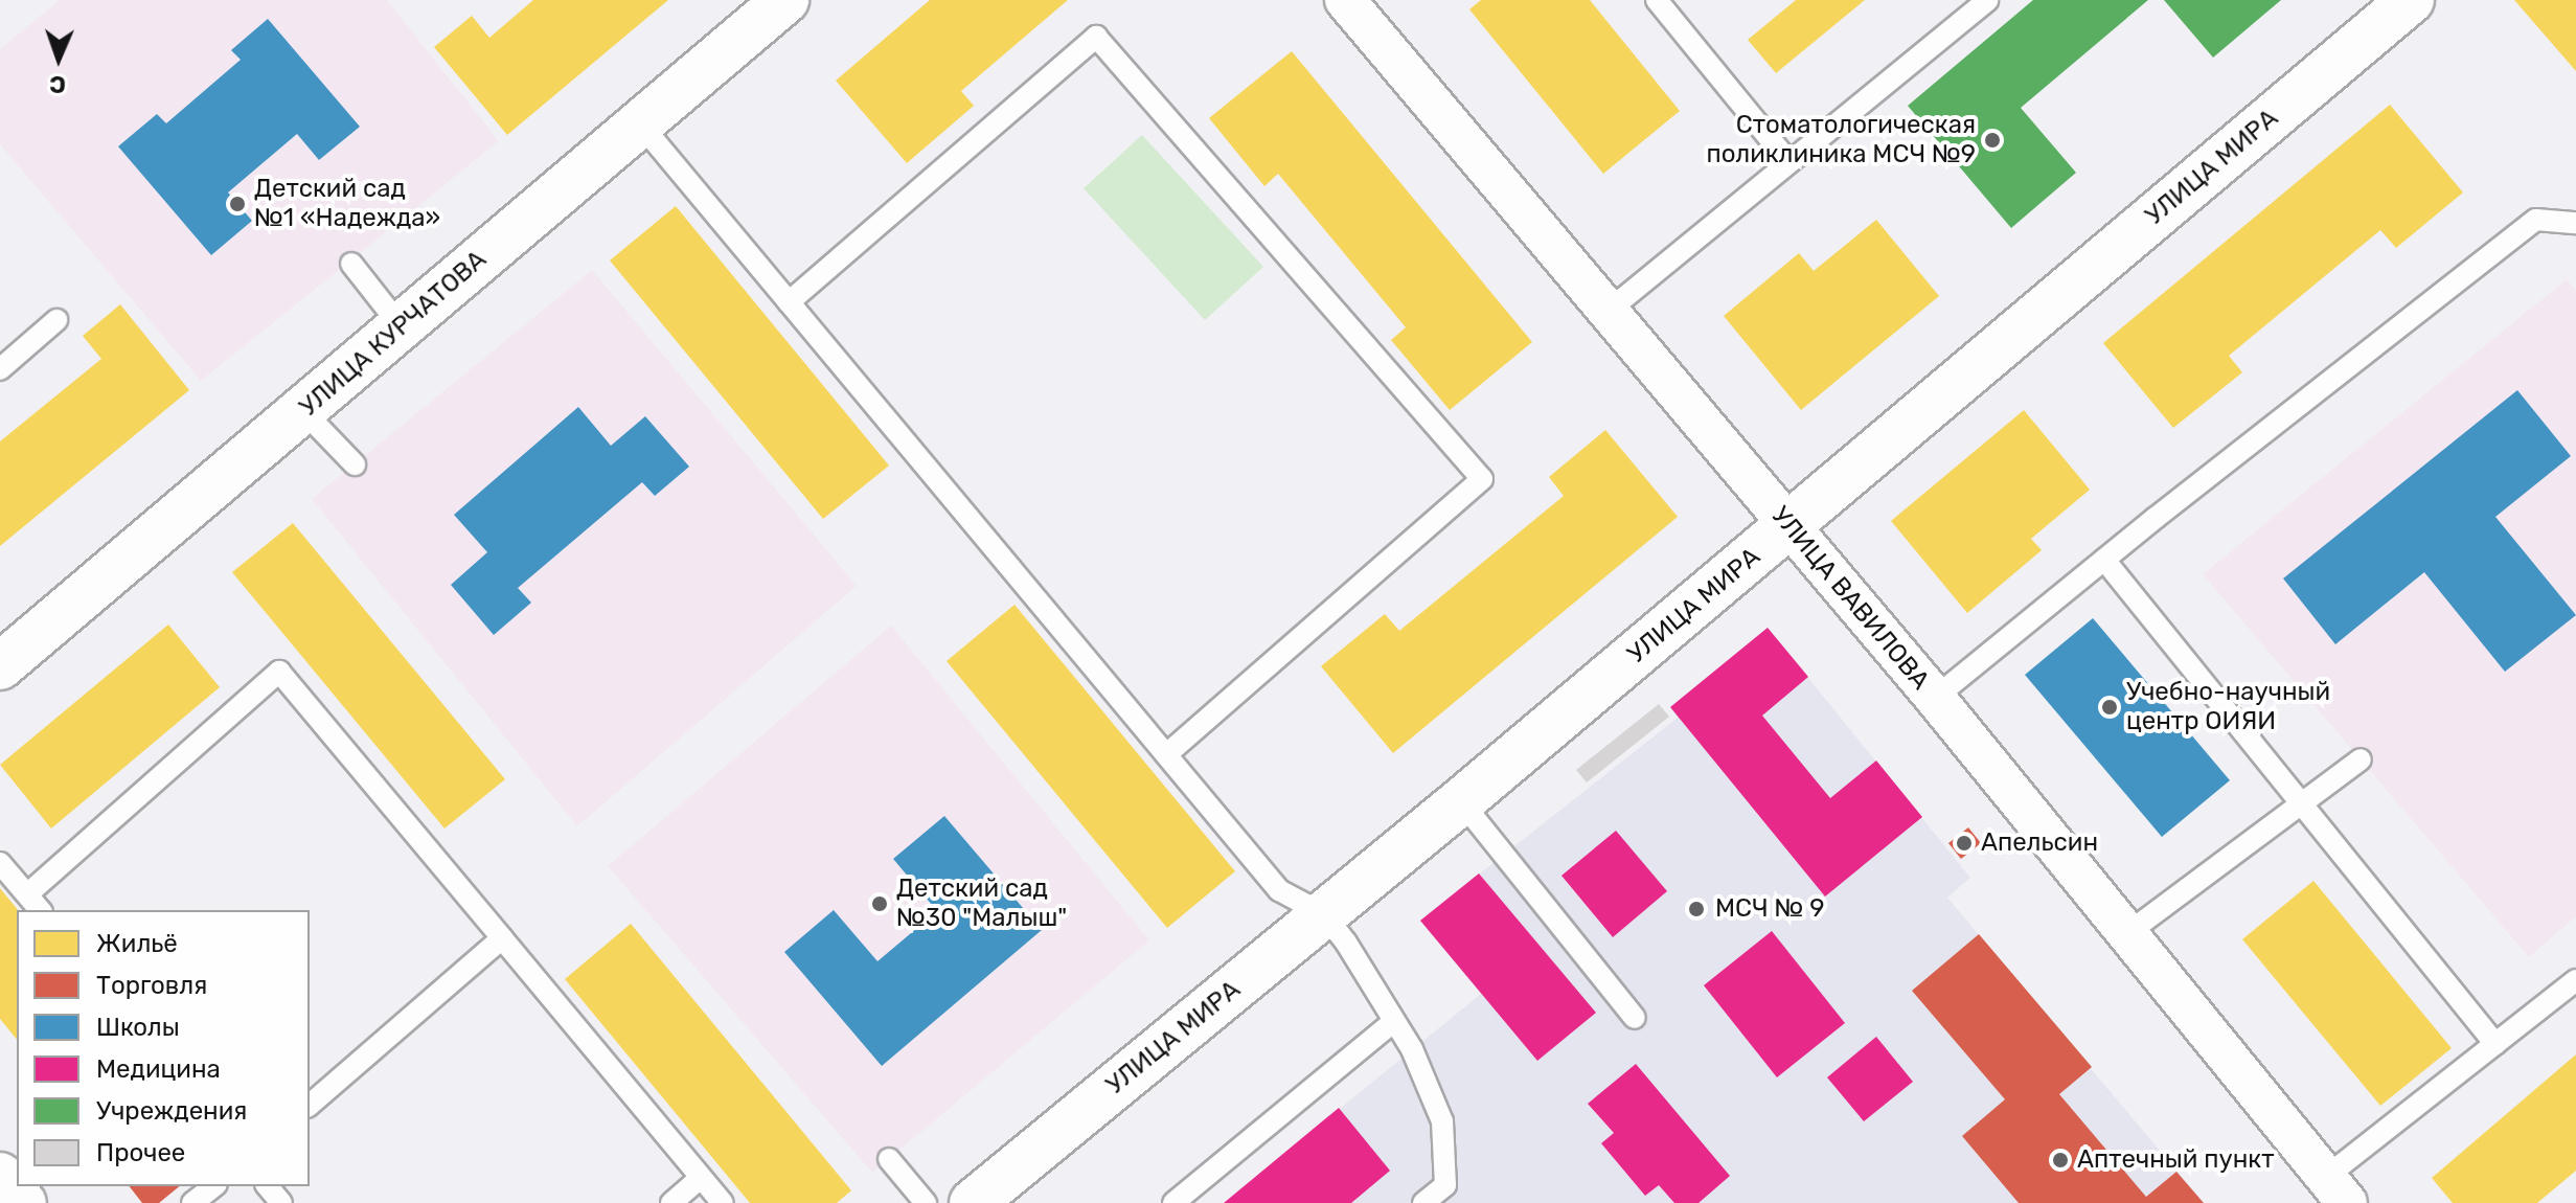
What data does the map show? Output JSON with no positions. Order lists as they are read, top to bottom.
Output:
{
  "streets": {
    "main road": ["УЛИЦА МИРА", "УЛИЦА КУРЧАТОВА"],
    "street": ["УЛИЦА ВАВИЛОВА"]
  },
  "crossings": [
    ["УЛИЦА МИРА", "УЛИЦА ВАВИЛОВА"]
  ],
  "places": [
    "Стоматологическая поликлиника МСЧ №9",
    "Детский сад №1 «Надежда»",
    "Учебно-научный центр ОИЯИ",
    "Апельсин",
    "Детский сад №30 \"Малыш\"",
    "МСЧ № 9",
    "Аптечный пункт"
  ],
  "legend": [
    "Жильё",
    "Торговля",
    "Школы",
    "Медицина",
    "Учреждения",
    "Прочее"
  ],
  "north": "bottom"
}
